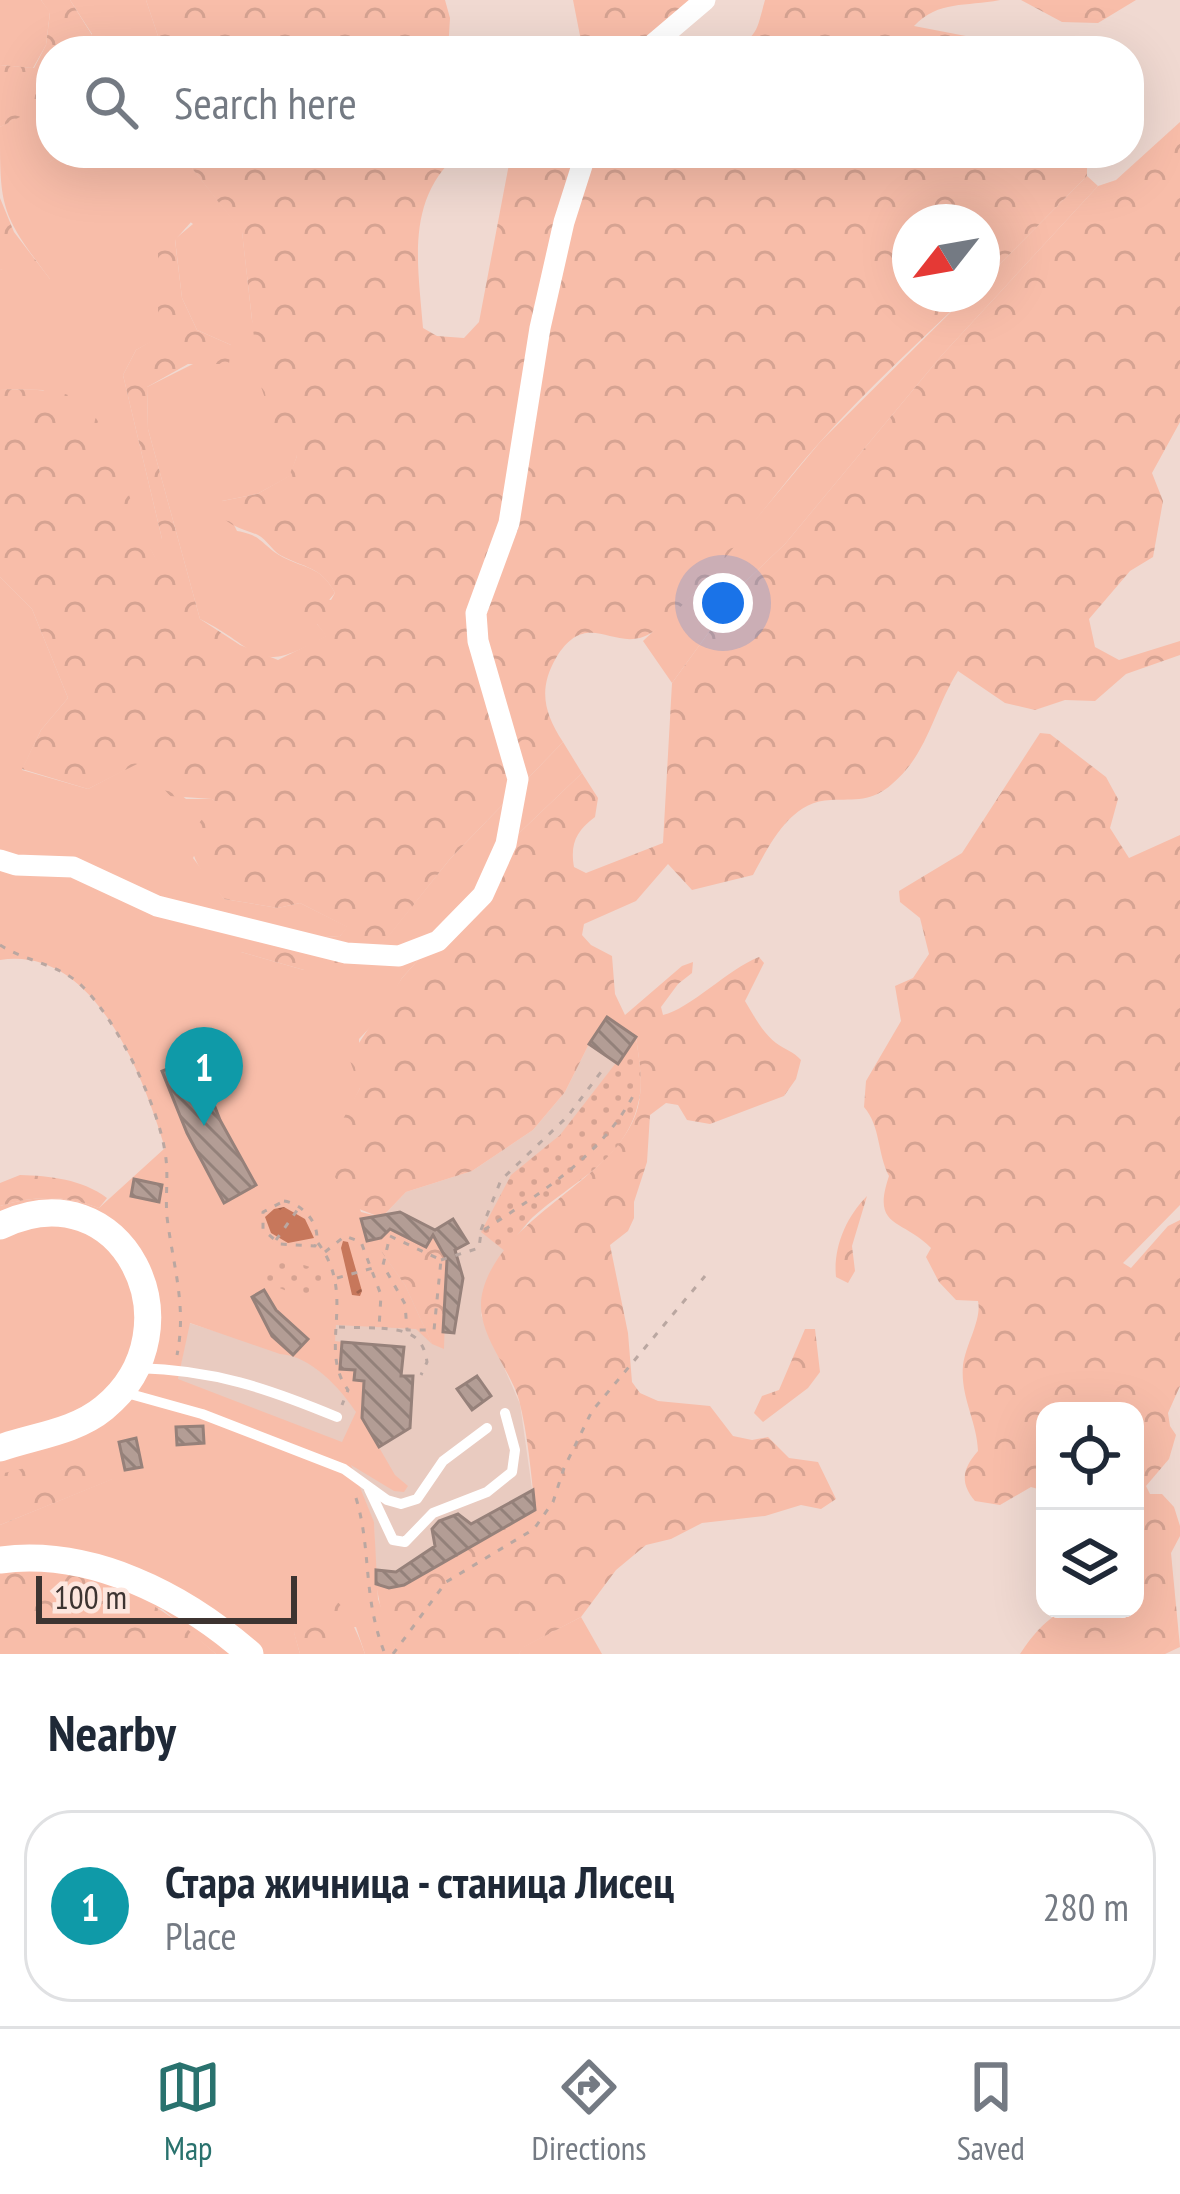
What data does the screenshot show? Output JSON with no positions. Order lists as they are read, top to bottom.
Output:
{
  "scale_bar": "100 m",
  "north": "bottom left",
  "page": {
    "search": "Search here",
    "pins": "1",
    "scale": "100 m",
    "heading": "Nearby",
    "list": [
      {
        "mark": "1",
        "name": "Стара жичница - станица Лисец",
        "note": "Place",
        "value": "280 m"
      }
    ],
    "nav": ["Map", "Directions", "Saved"]
  }
}
